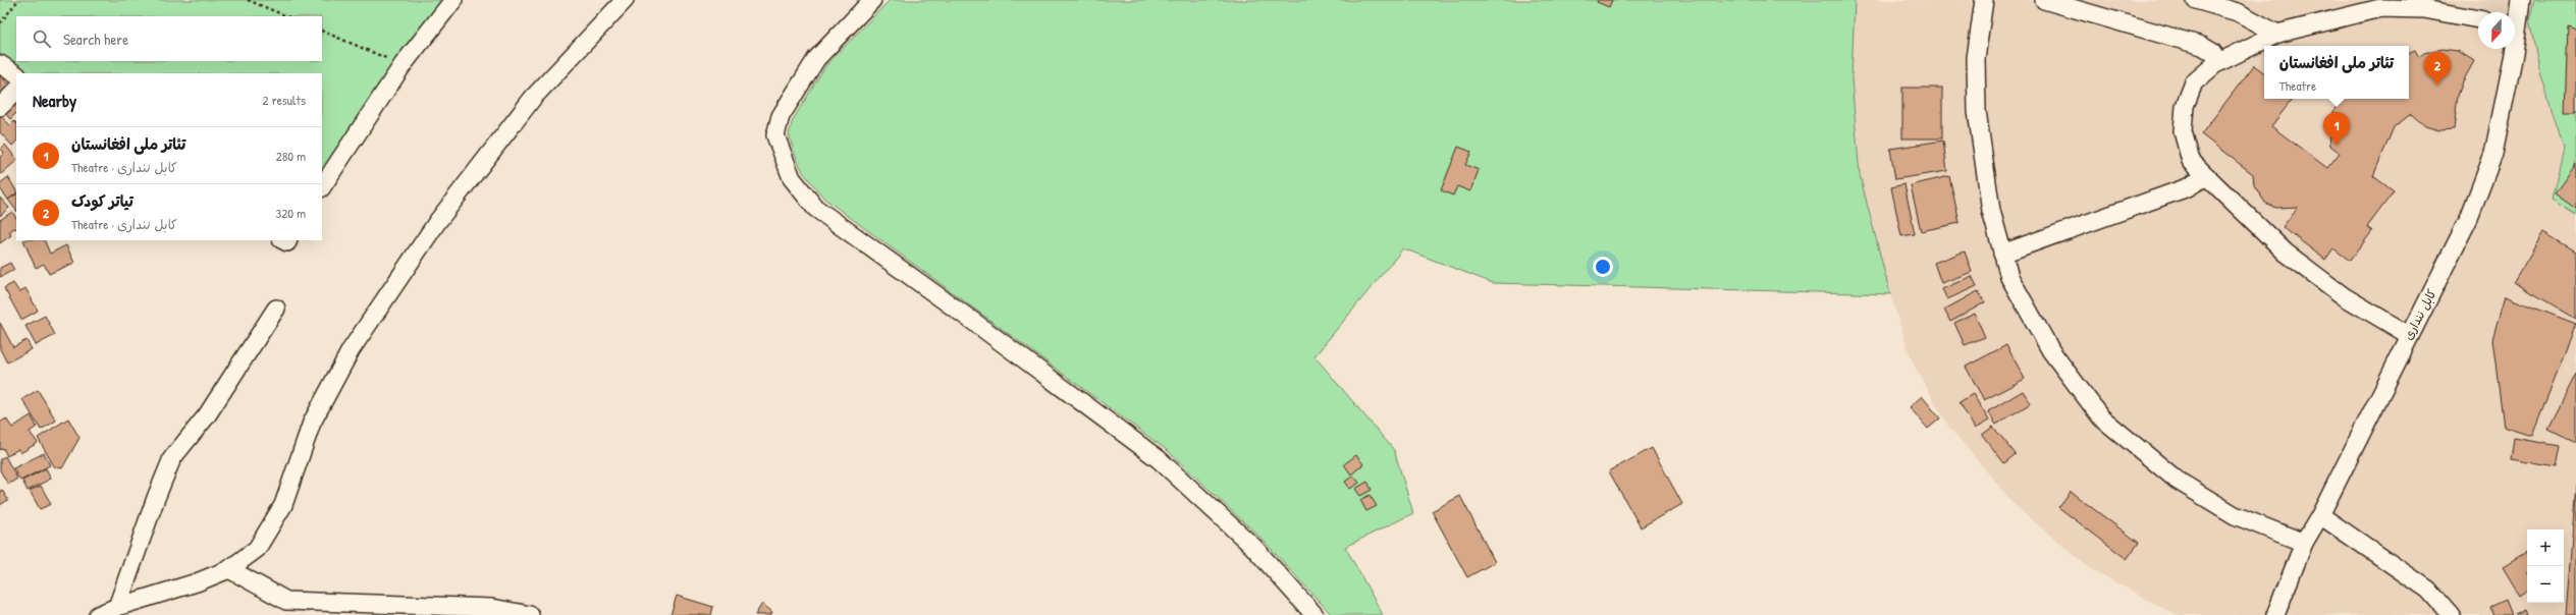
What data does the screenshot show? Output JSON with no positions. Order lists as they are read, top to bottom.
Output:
{
  "streets": {
    "street": ["کابل ننداری"]
  },
  "north": "bottom",
  "page": {
    "search": "Search here",
    "popup": ["تئاتر ملی افغانستان", "Theatre"],
    "pins": ["2", "1"],
    "heading": ["Nearby", "2 results"],
    "list": [
      {
        "mark": "1",
        "name": "تئاتر ملی افغانستان",
        "note": "Theatre · کابل ننداری",
        "value": "280 m"
      },
      {
        "mark": "2",
        "name": "تیاتر کودک",
        "note": "Theatre · کابل ننداری",
        "value": "320 m"
      }
    ],
    "map_buttons": ["+", "−"]
  }
}
